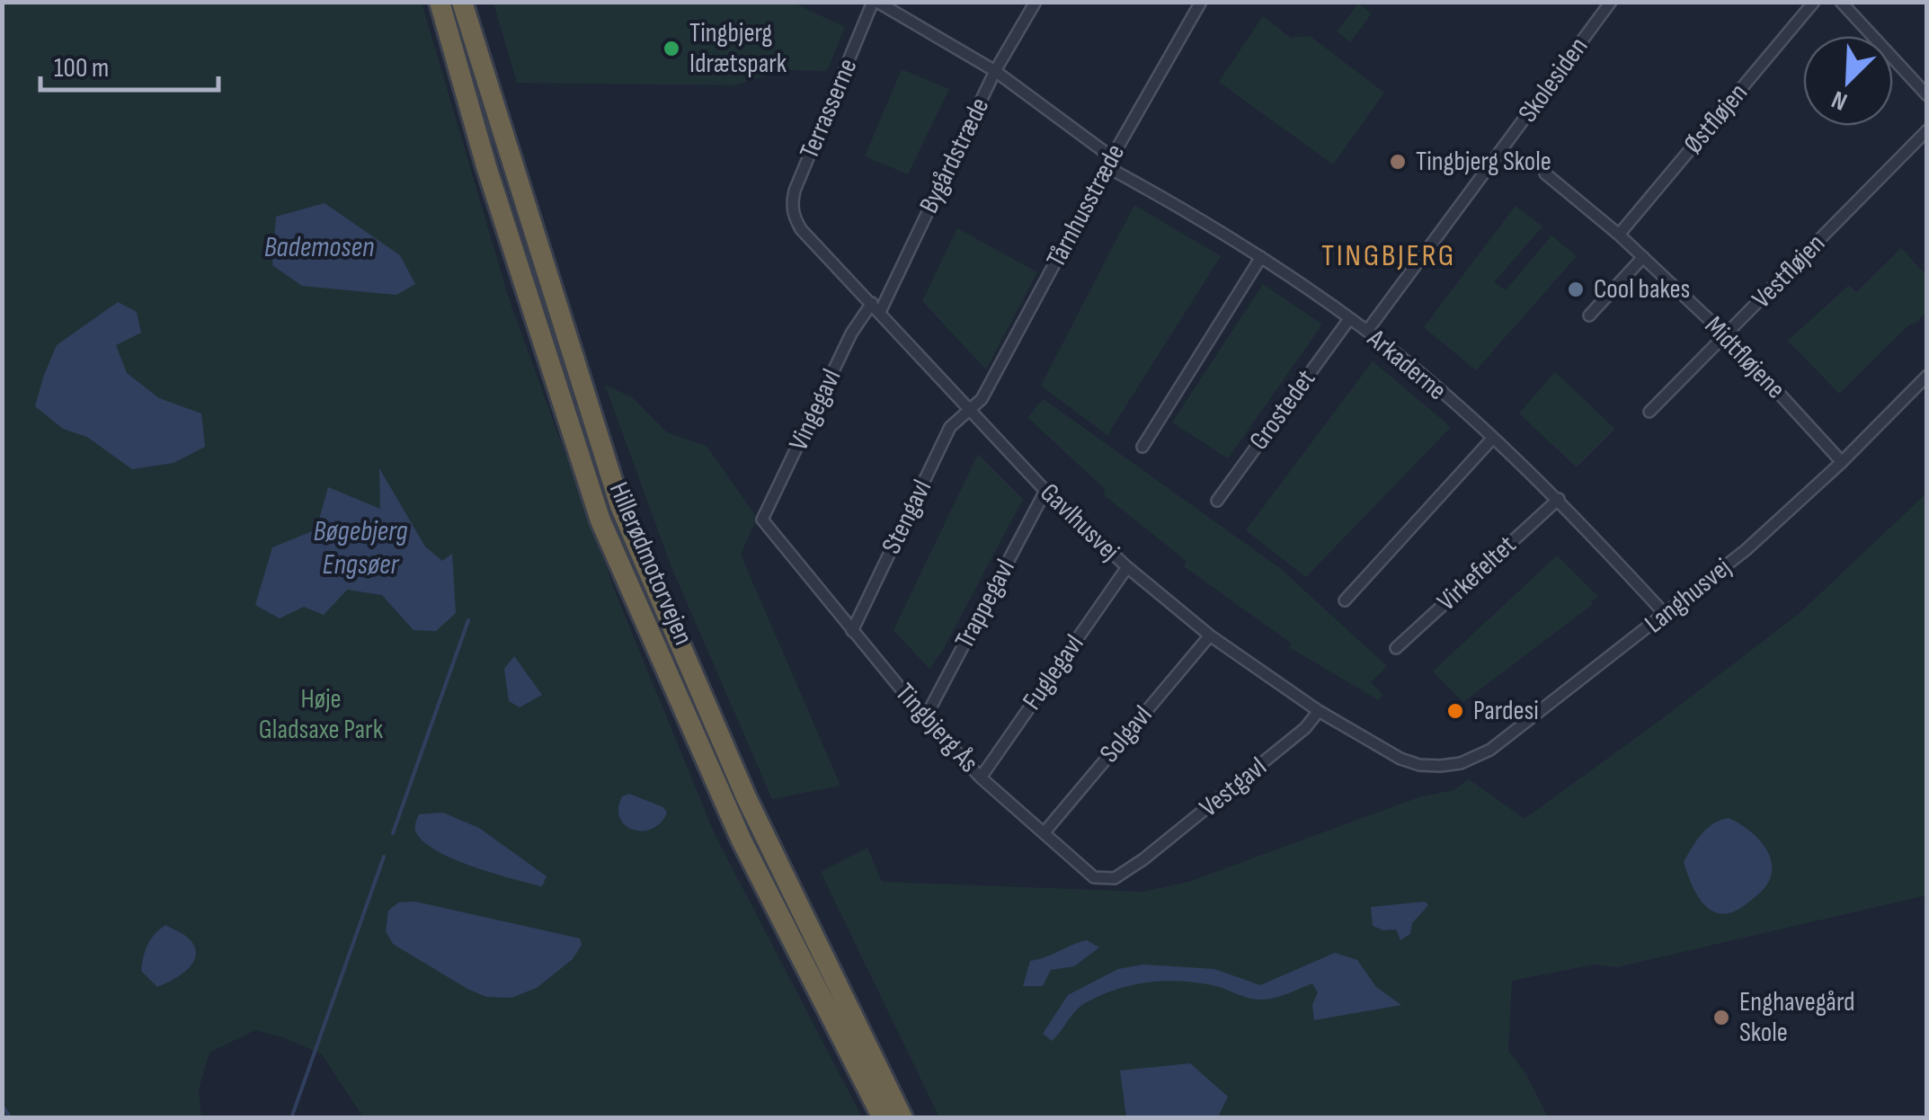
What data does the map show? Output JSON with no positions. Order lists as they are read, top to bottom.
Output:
{
  "streets": {
    "highway": ["Hillerødmotorvejen"],
    "street": [
      "Skolesiden",
      "Terrasserne",
      "Østfløjen",
      "Bygårdstræde",
      "Tårnhusstræde",
      "Vestfløjen",
      "Midtfløjene",
      "Arkaderne",
      "Vingegavl",
      "Grostedet",
      "Stengavl",
      "Gavlhusvej",
      "Virkefeltet",
      "Langhusvej",
      "Trappegavl",
      "Fuglegavl",
      "Tingbjerg Ås",
      "Solgavl",
      "Vestgavl"
    ]
  },
  "crossings": [
    ["Skolesiden", "Arkaderne"],
    ["Terrasserne", "Arkaderne"],
    ["Terrasserne", "Gavlhusvej"],
    ["Østfløjen", "Midtfløjene"],
    ["Bygårdstræde", "Arkaderne"],
    ["Bygårdstræde", "Vingegavl"],
    ["Bygårdstræde", "Gavlhusvej"],
    ["Tårnhusstræde", "Arkaderne"],
    ["Tårnhusstræde", "Stengavl"],
    ["Tårnhusstræde", "Gavlhusvej"],
    ["Vestfløjen", "Midtfløjene"],
    ["Midtfløjene", "Langhusvej"],
    ["Arkaderne", "Grostedet"],
    ["Arkaderne", "Virkefeltet"],
    ["Arkaderne", "Langhusvej"],
    ["Vingegavl", "Gavlhusvej"],
    ["Vingegavl", "Tingbjerg Ås"],
    ["Stengavl", "Gavlhusvej"],
    ["Stengavl", "Tingbjerg Ås"],
    ["Gavlhusvej", "Langhusvej"],
    ["Gavlhusvej", "Trappegavl"],
    ["Gavlhusvej", "Fuglegavl"],
    ["Gavlhusvej", "Solgavl"],
    ["Gavlhusvej", "Vestgavl"],
    ["Trappegavl", "Tingbjerg Ås"],
    ["Fuglegavl", "Tingbjerg Ås"],
    ["Tingbjerg Ås", "Solgavl"],
    ["Tingbjerg Ås", "Vestgavl"]
  ],
  "districts": ["TINGBJERG"],
  "water": ["Bademosen", "Bøgebjerg Engsøer"],
  "parks": ["Høje Gladsaxe Park"],
  "places": [
    "Tingbjerg Idrætspark",
    "Tingbjerg Skole",
    "Cool bakes",
    "Pardesi",
    "Enghavegård Skole"
  ],
  "scale_bar": "100 m",
  "north": "bottom left"
}
